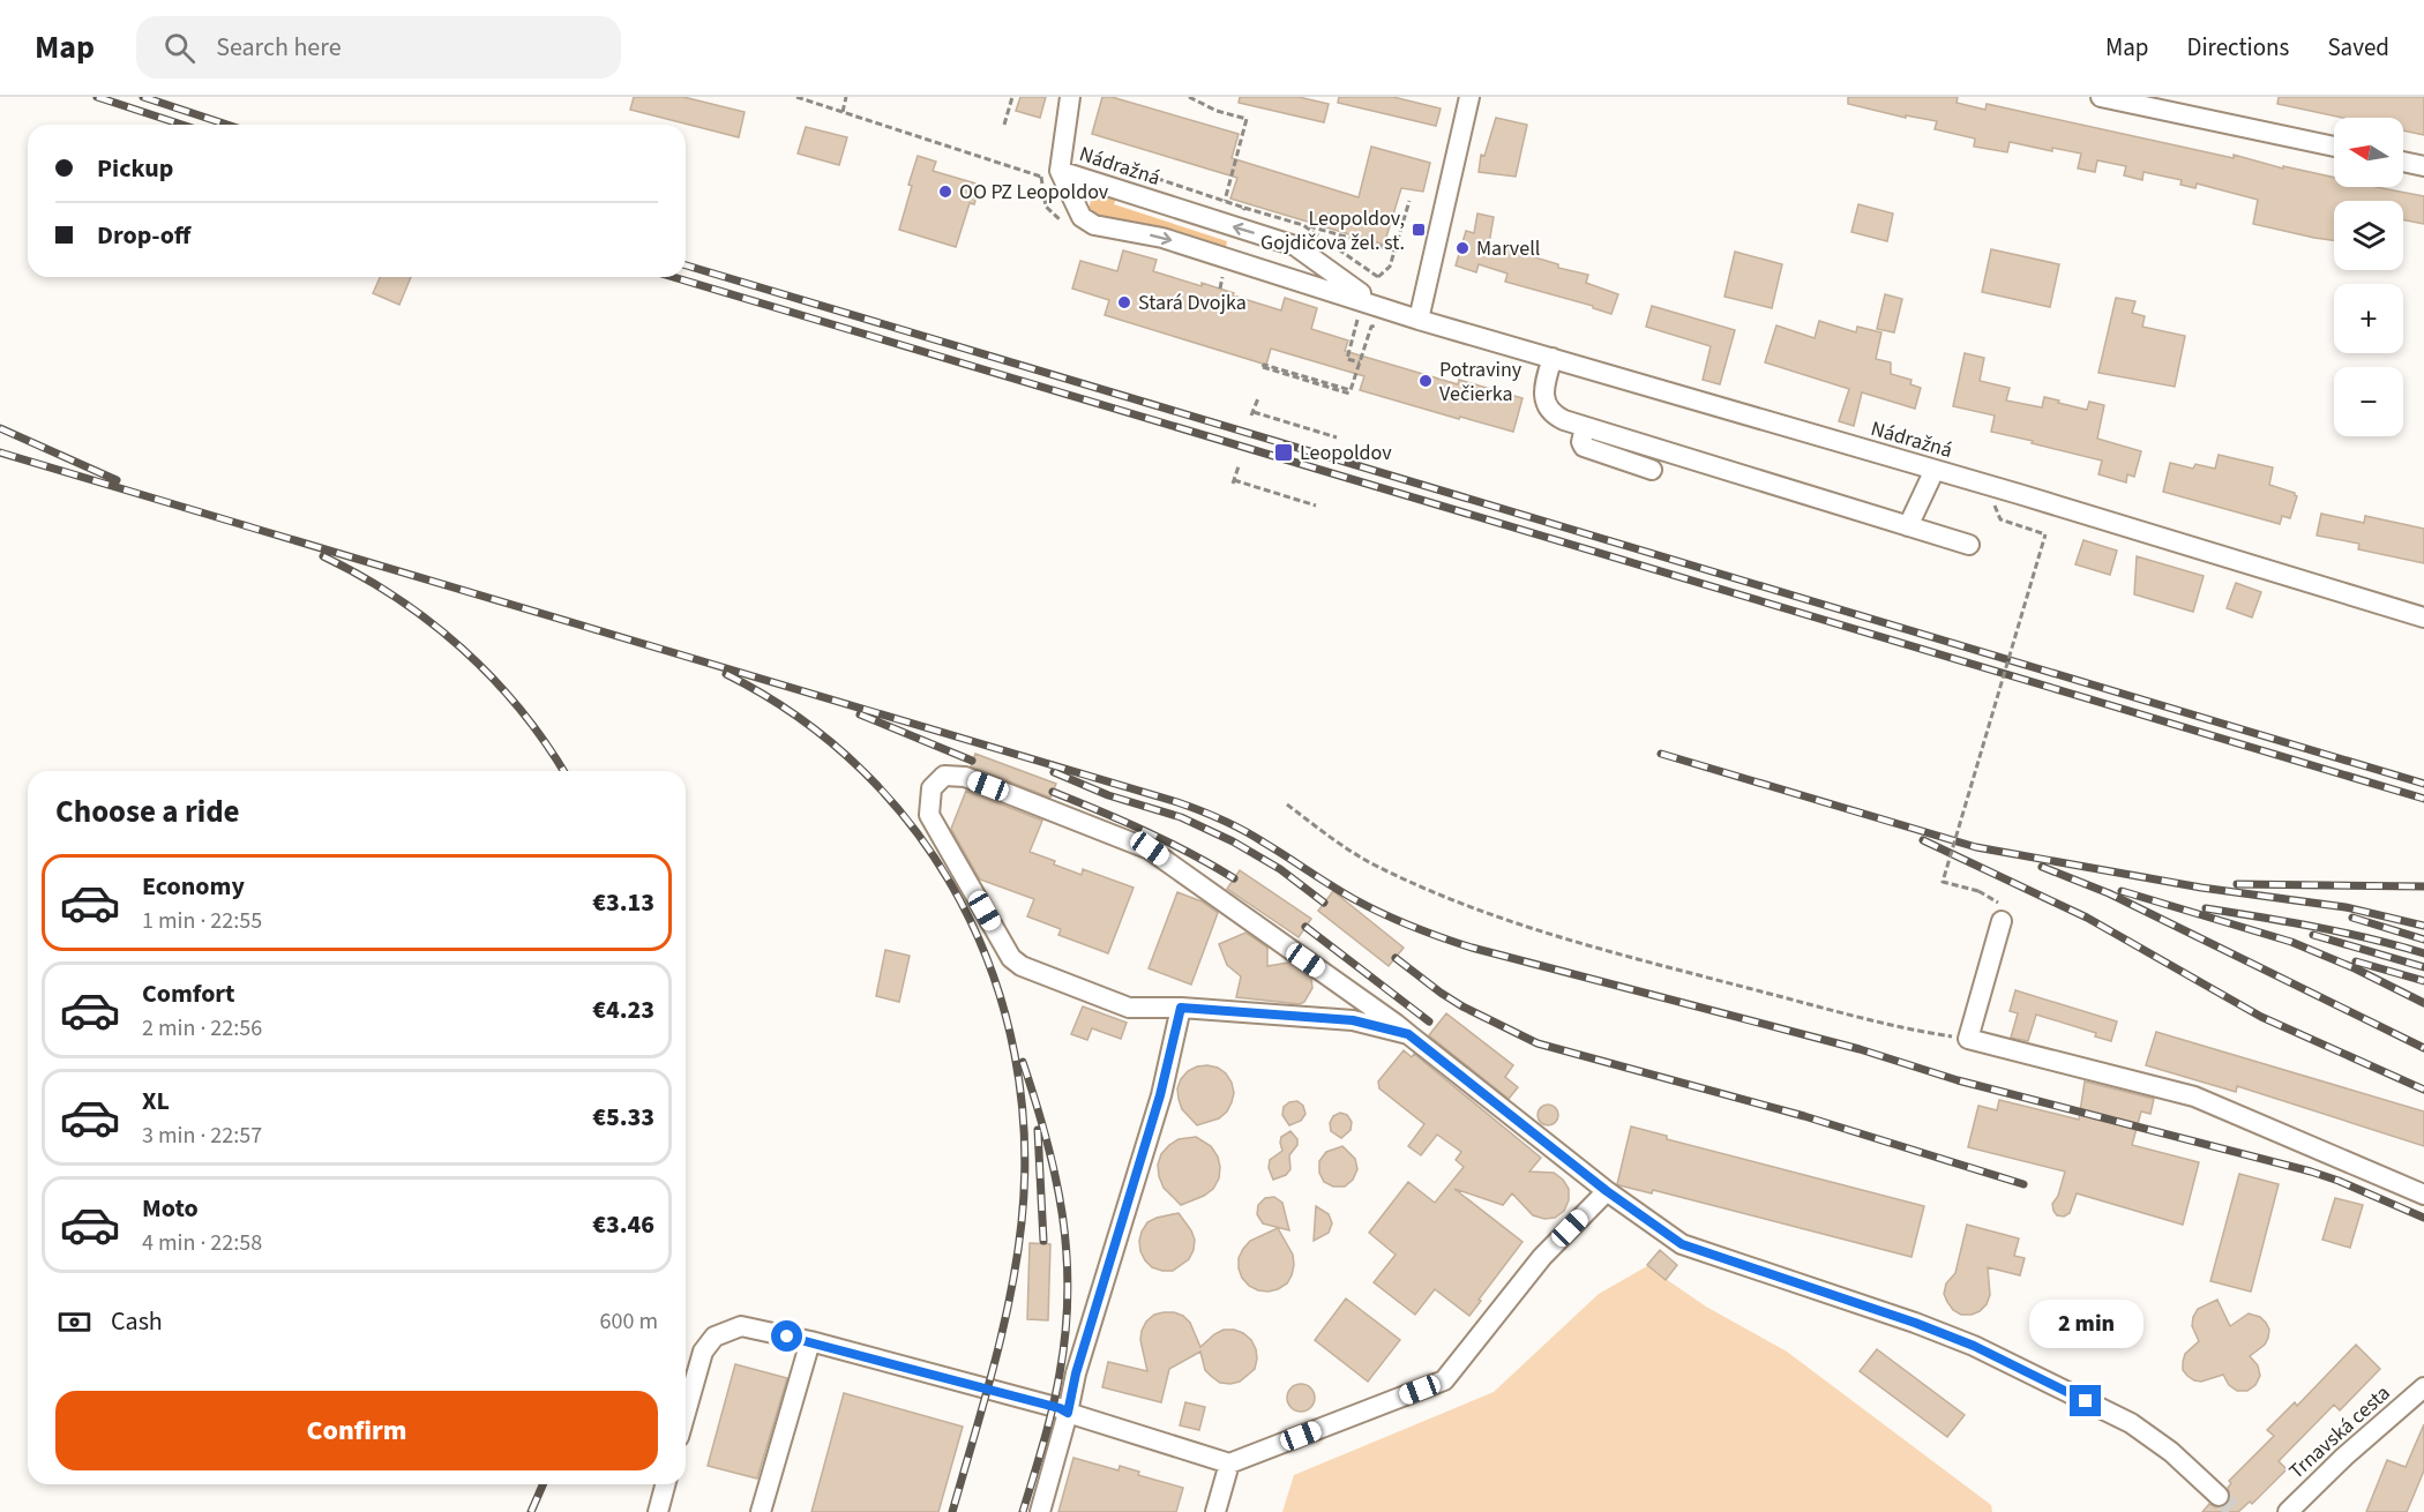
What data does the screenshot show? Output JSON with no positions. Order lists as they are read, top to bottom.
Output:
{
  "streets": {
    "street": ["Nádražná", "Trnavská cesta"]
  },
  "places": {
    "other": [
      "OO PZ Leopoldov",
      "Marvell",
      "Stará Dvojka",
      "Potraviny Večierka"
    ],
    "transit": ["Leopoldov, Gojdičova žel. st.", "Leopoldov"]
  },
  "north": "left",
  "page": {
    "header": "Map",
    "search": "Search here",
    "nav": ["Map", "Directions", "Saved"],
    "map_buttons": ["+", "−"],
    "banner": ["Pickup", "Drop-off"],
    "heading": "Choose a ride",
    "list": [
      {
        "name": "Economy",
        "note": "1 min · 22:55",
        "value": "€3.13"
      },
      {
        "name": "Comfort",
        "note": "2 min · 22:56",
        "value": "€4.23"
      },
      {
        "name": "XL",
        "note": "3 min · 22:57",
        "value": "€5.33"
      },
      {
        "name": "Moto",
        "note": "4 min · 22:58",
        "value": "€3.46"
      }
    ],
    "pay": ["Cash", "600 m"],
    "bubble": "2 min",
    "buttons": "Confirm"
  }
}
